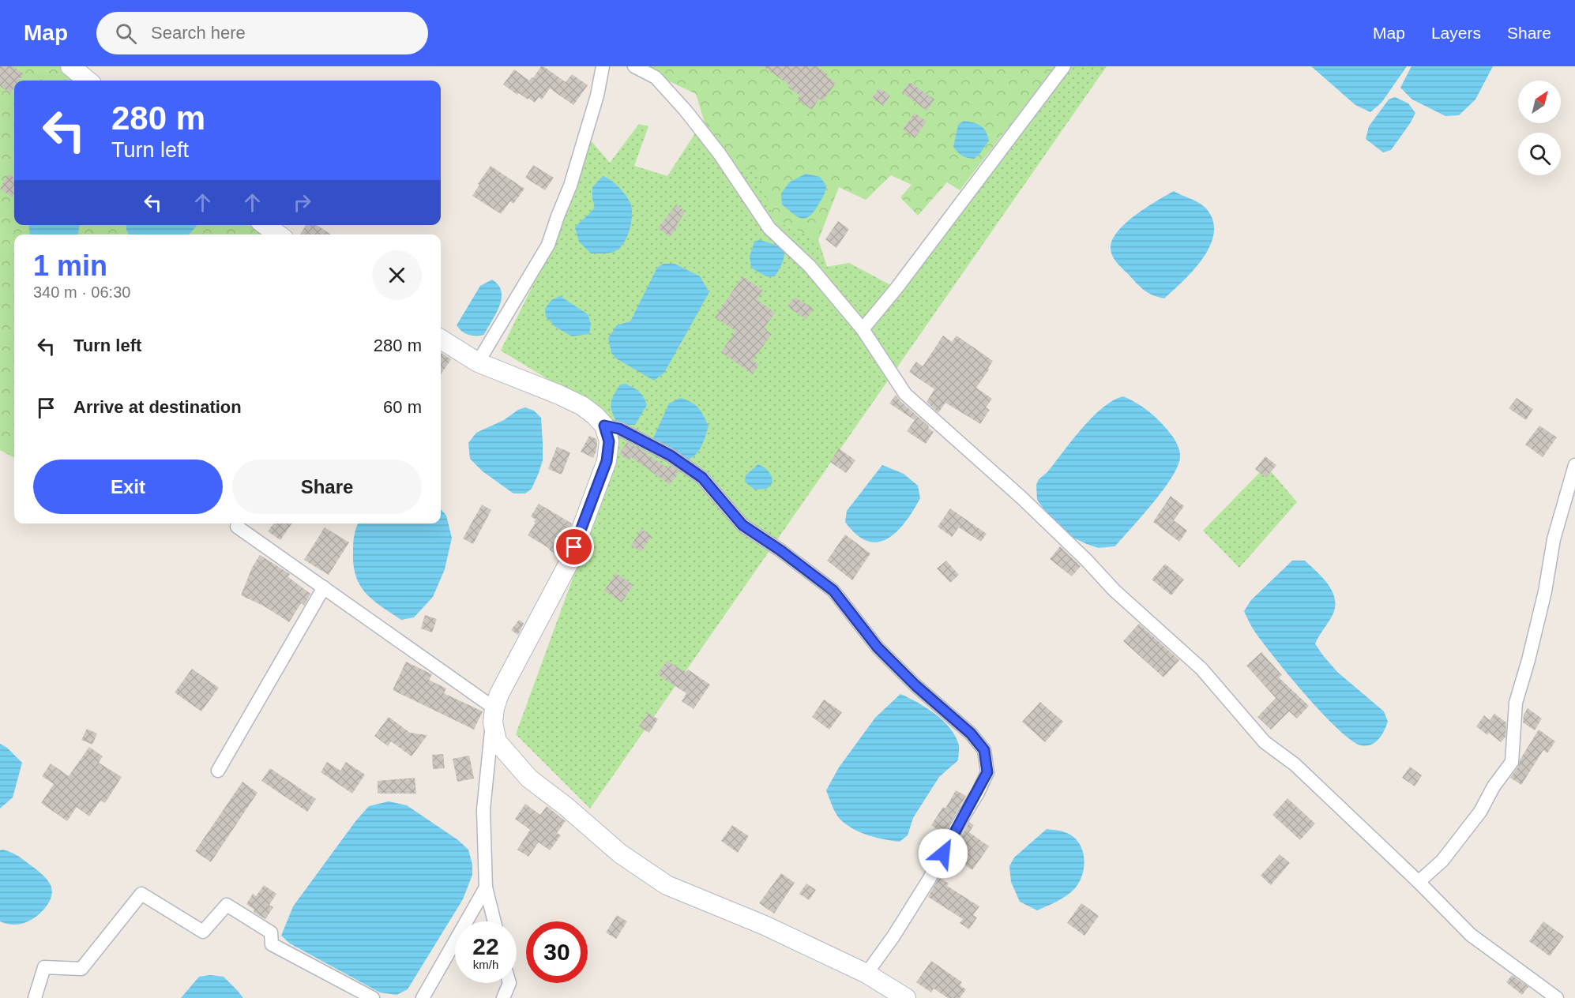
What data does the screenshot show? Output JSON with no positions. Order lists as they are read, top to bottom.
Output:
{
  "north": "top right",
  "page": {
    "header": "Map",
    "search": "Search here",
    "nav": ["Map", "Layers", "Share"],
    "turn": ["280 m", "Turn left"],
    "heading": ["1 min", "340 m · 06:30"],
    "list": [
      {
        "name": "Turn left",
        "value": "280 m"
      },
      {
        "name": "Arrive at destination",
        "value": "60 m"
      }
    ],
    "buttons": ["Exit", "Share"],
    "speed": "22 km/h",
    "limit": "30"
  }
}
